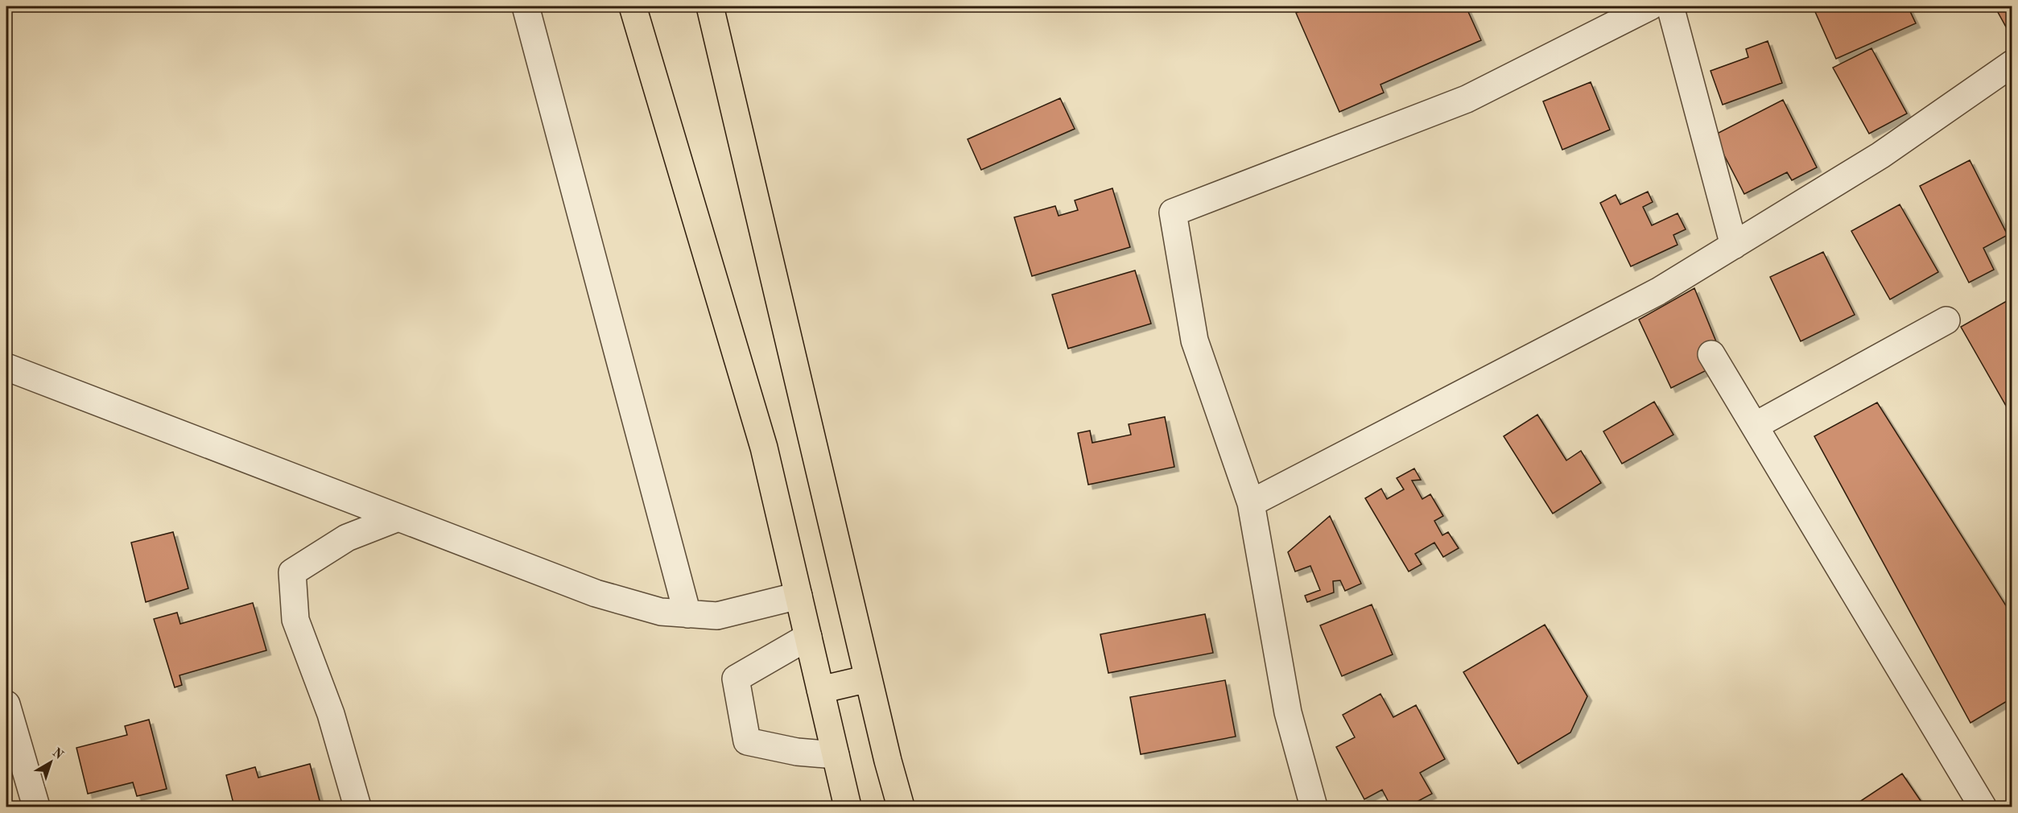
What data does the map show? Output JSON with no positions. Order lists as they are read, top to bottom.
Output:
{
  "north": "top right"
}
